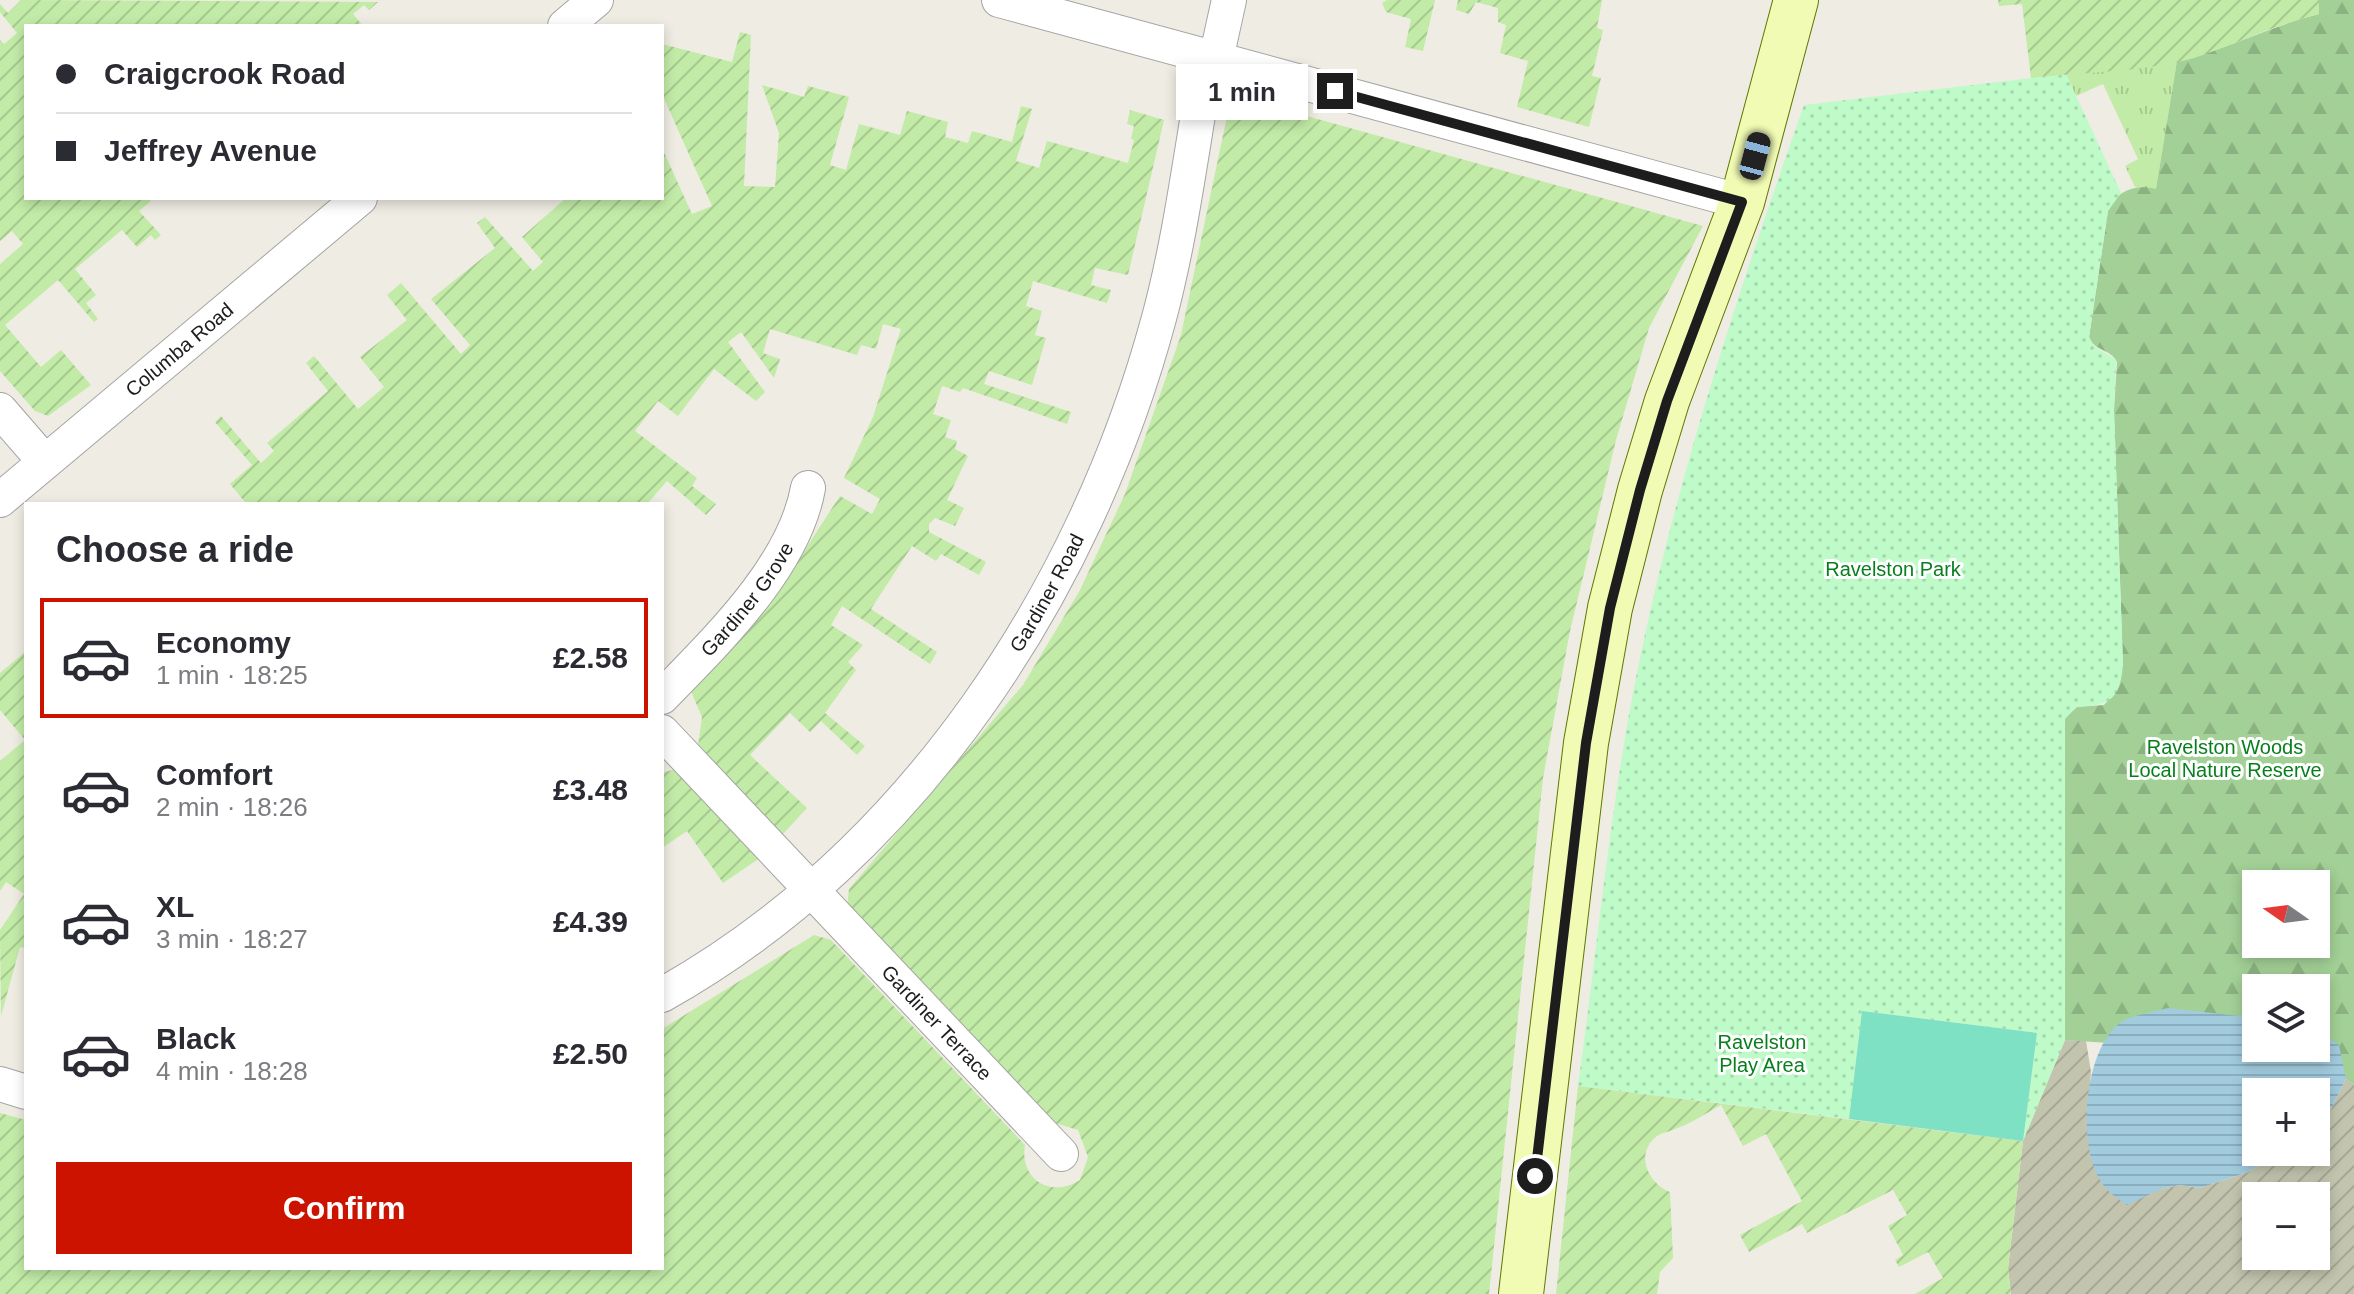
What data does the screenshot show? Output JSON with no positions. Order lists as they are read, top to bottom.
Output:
{
  "streets": {
    "street": [
      "Columba Road",
      "Gardiner Road",
      "Gardiner Grove",
      "Gardiner Terrace"
    ]
  },
  "crossings": [
    ["Gardiner Road", "Gardiner Terrace"]
  ],
  "parks": ["Ravelston Park", "Ravelston Woods Local Nature Reserve", "Ravelston Play Area"],
  "north": "left",
  "page": {
    "banner": ["Craigcrook Road", "Jeffrey Avenue"],
    "bubble": "1 min",
    "heading": "Choose a ride",
    "list": [
      {
        "name": "Economy",
        "note": "1 min · 18:25",
        "value": "£2.58"
      },
      {
        "name": "Comfort",
        "note": "2 min · 18:26",
        "value": "£3.48"
      },
      {
        "name": "XL",
        "note": "3 min · 18:27",
        "value": "£4.39"
      },
      {
        "name": "Black",
        "note": "4 min · 18:28",
        "value": "£2.50"
      }
    ],
    "map_buttons": ["+", "−"],
    "buttons": "Confirm"
  }
}
